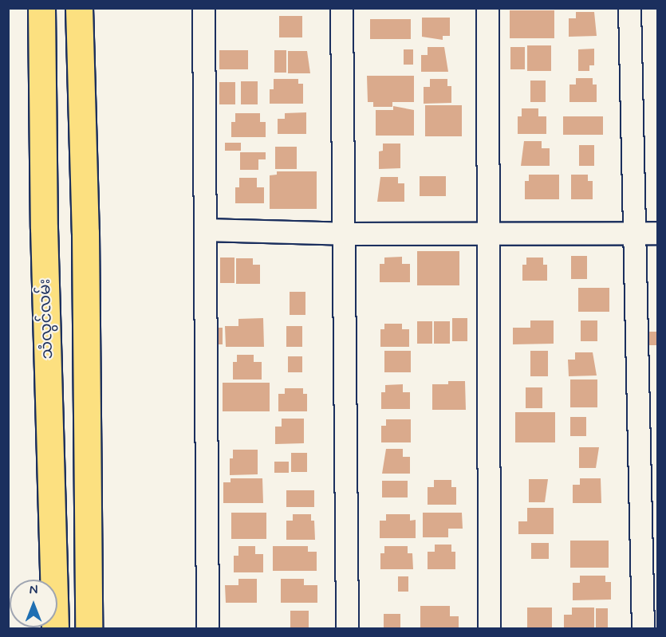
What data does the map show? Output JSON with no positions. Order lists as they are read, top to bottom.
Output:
{
  "streets": {
    "main road": ["သံလွင်လမ်း"]
  },
  "north": "top"
}
